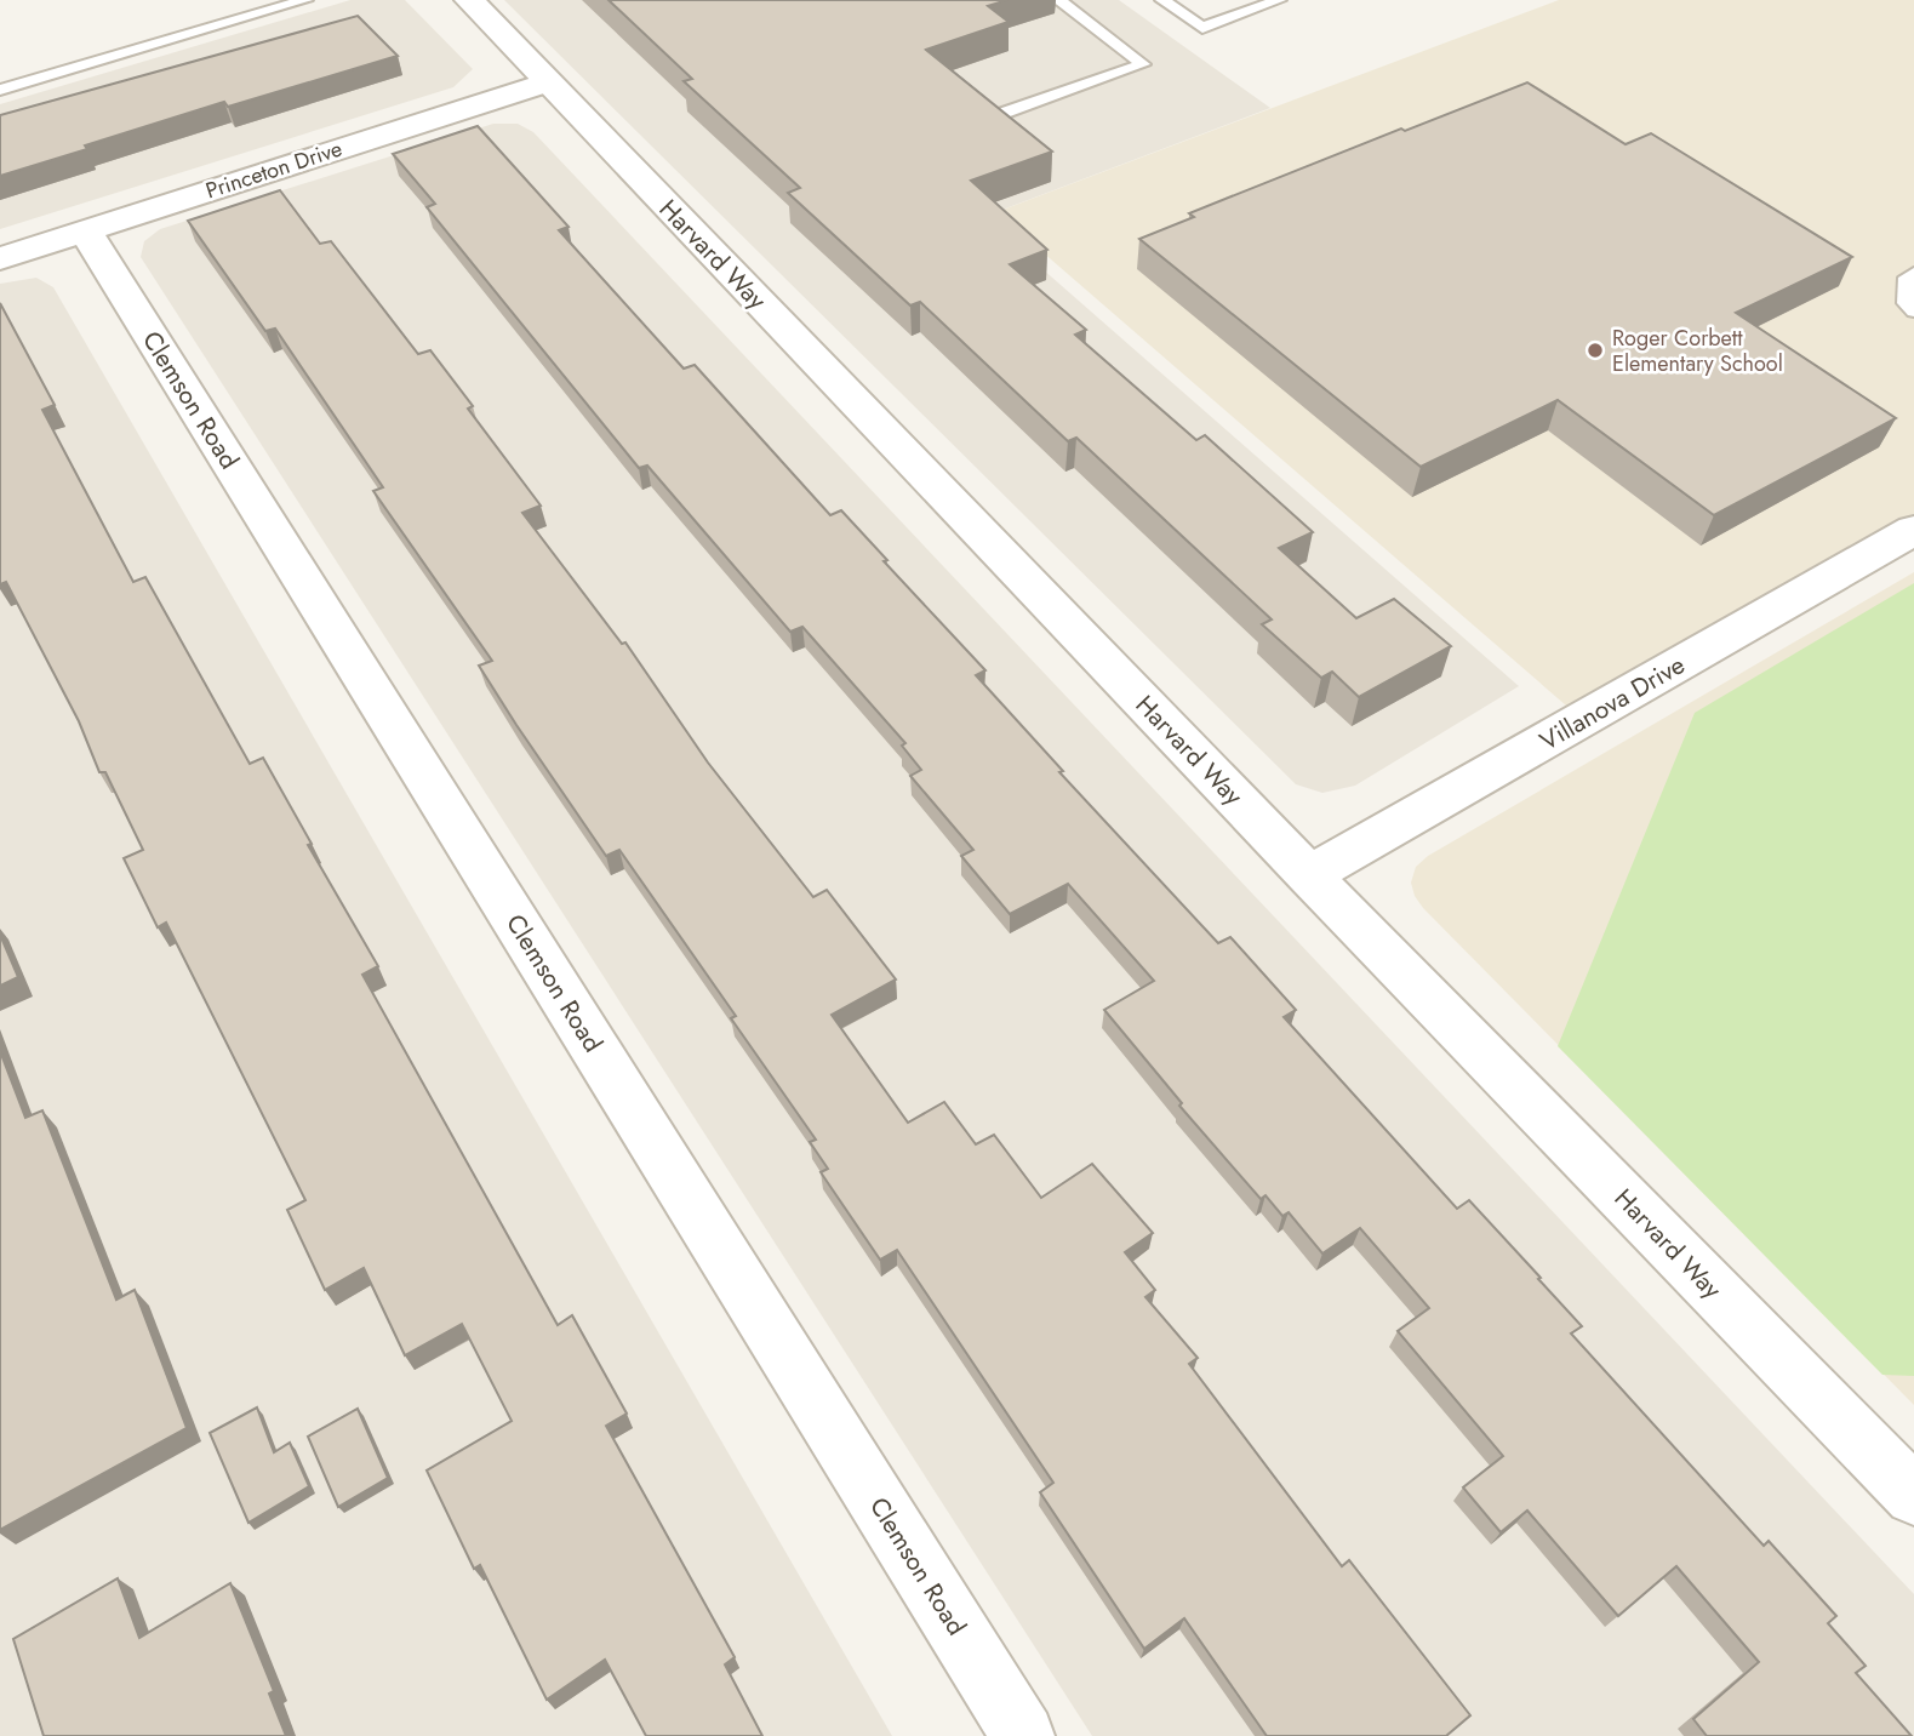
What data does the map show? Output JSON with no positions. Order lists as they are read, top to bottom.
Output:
{
  "streets": {
    "street": [
      "Princeton Drive",
      "Harvard Way",
      "Clemson Road",
      "Villanova Drive"
    ]
  },
  "crossings": [
    ["Princeton Drive", "Harvard Way"],
    ["Princeton Drive", "Clemson Road"],
    ["Harvard Way", "Villanova Drive"]
  ],
  "places": ["Roger Corbett Elementary School"]
}
